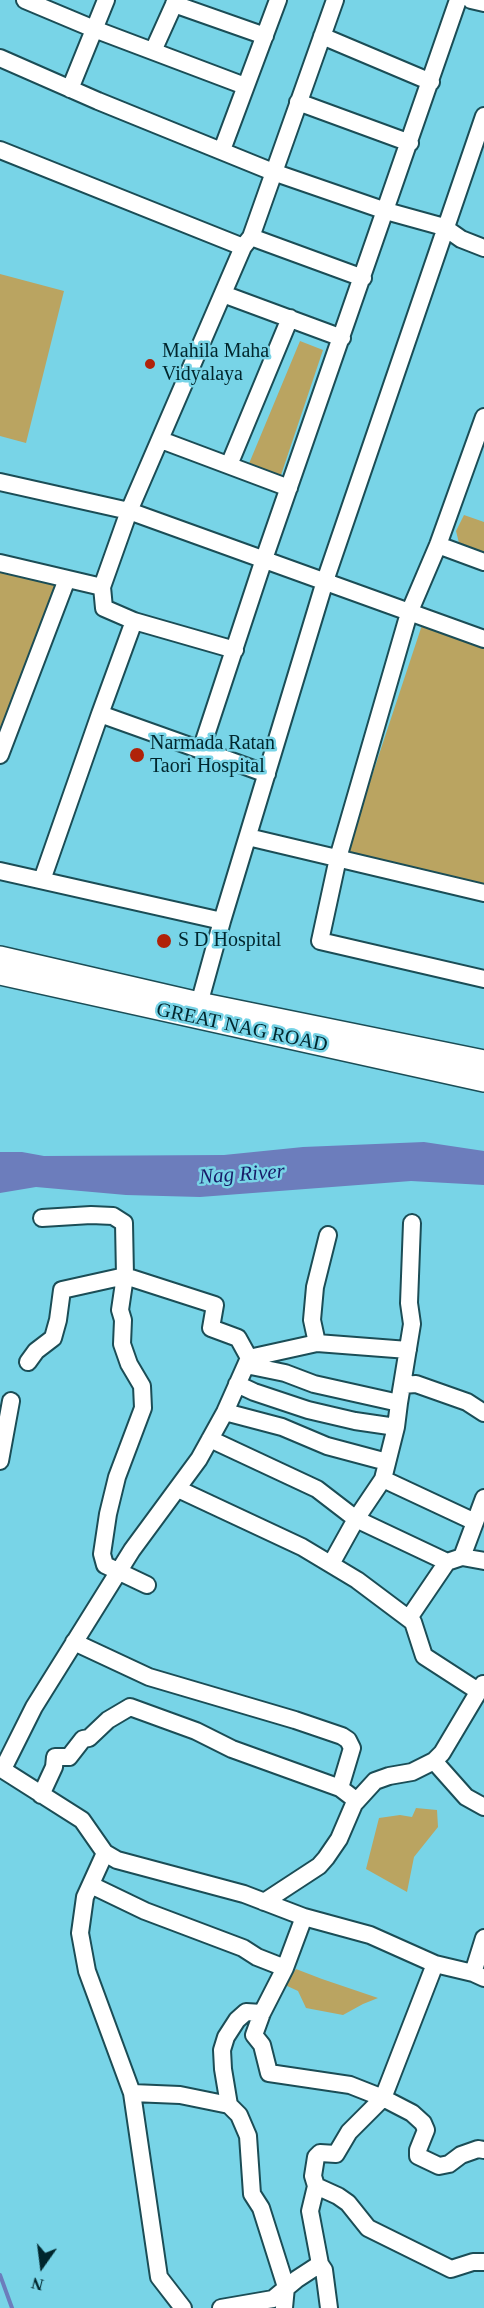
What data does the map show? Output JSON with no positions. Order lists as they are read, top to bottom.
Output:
{
  "streets": {
    "main road": ["GREAT NAG ROAD"]
  },
  "water": ["Nag River"],
  "places": ["Mahila Maha Vidyalaya", "Narmada Ratan Taori Hospital", "S D Hospital"],
  "north": "bottom"
}
